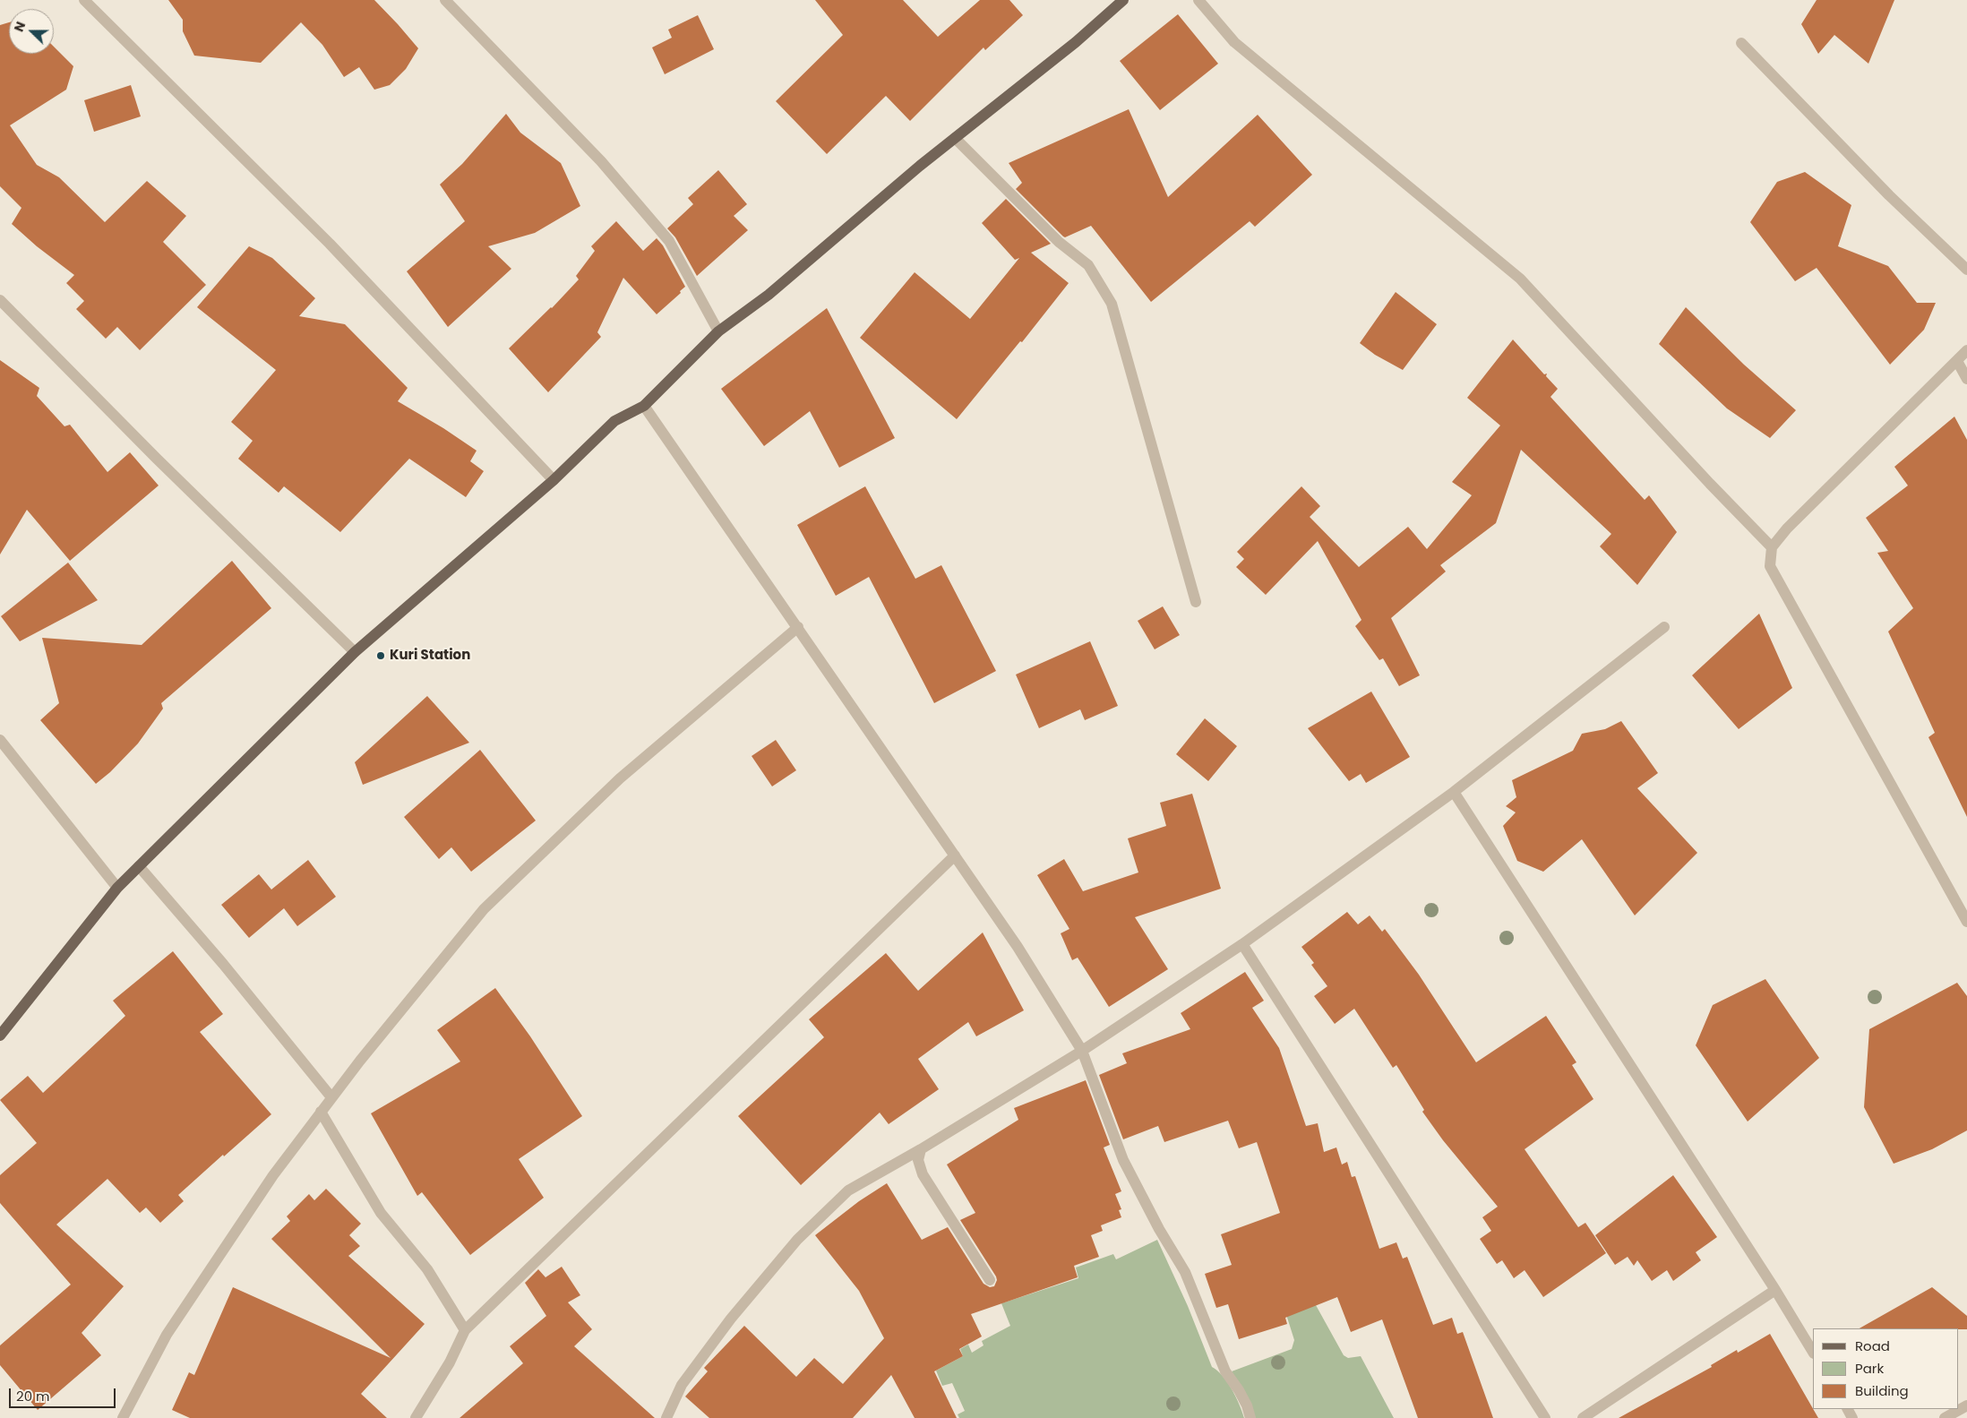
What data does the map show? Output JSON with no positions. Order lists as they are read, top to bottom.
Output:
{
  "places": ["Kuri Station"],
  "legend": ["Road", "Park", "Building"],
  "scale_bar": "20 m",
  "north": "left"
}
